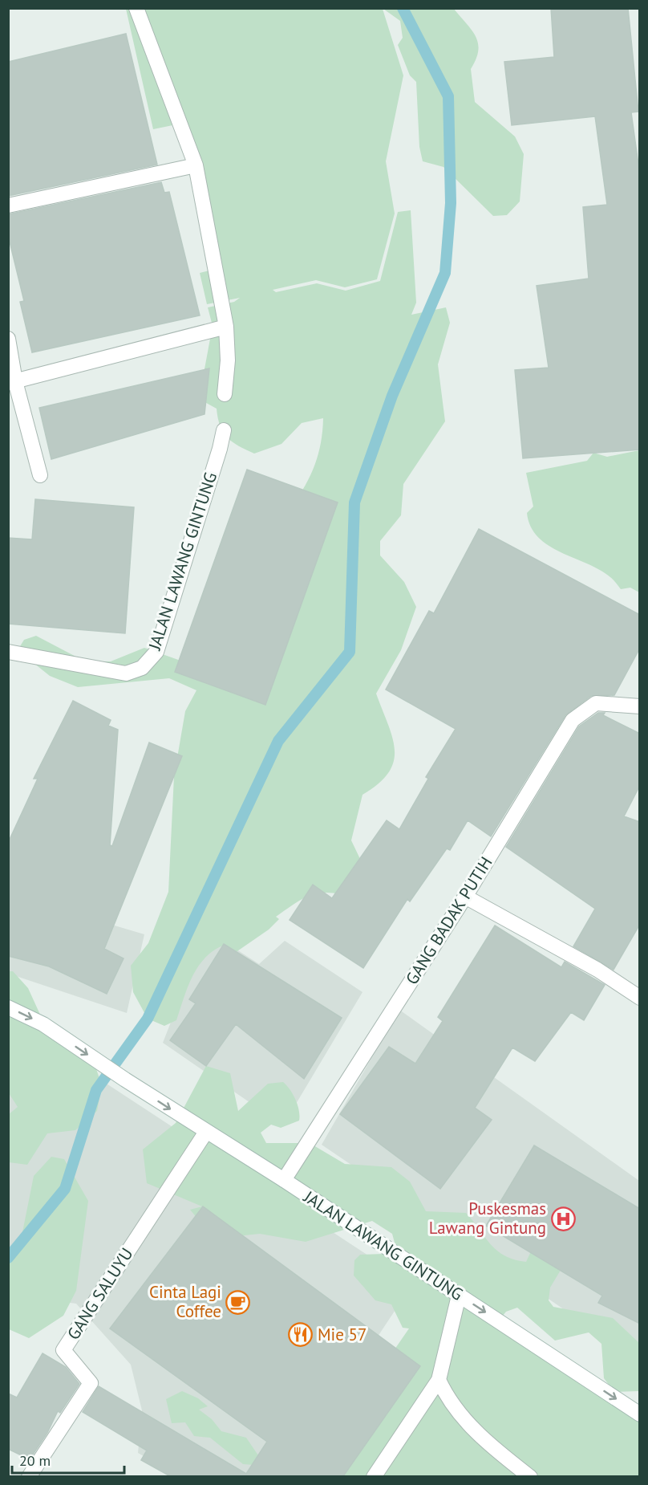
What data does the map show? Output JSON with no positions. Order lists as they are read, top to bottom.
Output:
{
  "streets": {
    "street": ["JALAN LAWANG GINTUNG", "GANG BADAK PUTIH", "GANG SALUYU"]
  },
  "crossings": [
    ["JALAN LAWANG GINTUNG", "GANG BADAK PUTIH"],
    ["JALAN LAWANG GINTUNG", "GANG SALUYU"]
  ],
  "one_way": ["JALAN LAWANG GINTUNG"],
  "places": {
    "hospital": ["Puskesmas Lawang Gintung"],
    "cafe": ["Cinta Lagi Coffee"],
    "restaurant": ["Mie 57"]
  },
  "scale_bar": "20 m"
}
